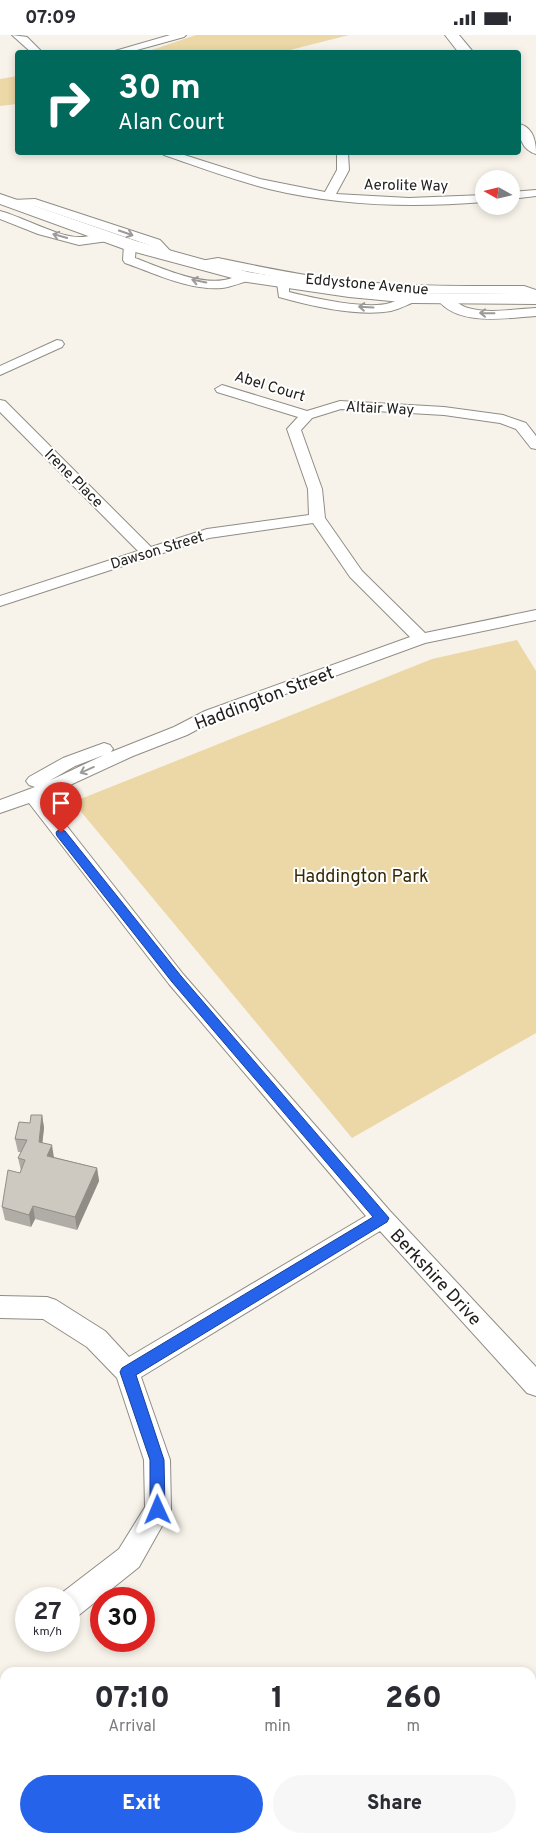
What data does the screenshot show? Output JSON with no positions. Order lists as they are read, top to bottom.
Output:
{
  "streets": {
    "main road": ["Eddystone Avenue"],
    "street": [
      "Aerolite Way",
      "Abel Court",
      "Altair Way",
      "Irene Place",
      "Dawson Street",
      "Haddington Street",
      "Berkshire Drive"
    ]
  },
  "crossings": [
    ["Abel Court", "Altair Way"],
    ["Irene Place", "Dawson Street"],
    ["Haddington Street", "Berkshire Drive"]
  ],
  "parks": ["Haddington Park"],
  "north": "left",
  "page": {
    "status": "07:09",
    "turn": ["30 m", "Alan Court"],
    "speed": "27 km/h",
    "limit": "30",
    "eta": [
      "07:10",
      "Arrival",
      "1",
      "min",
      "260",
      "m"
    ],
    "buttons": ["Exit", "Share"]
  }
}
